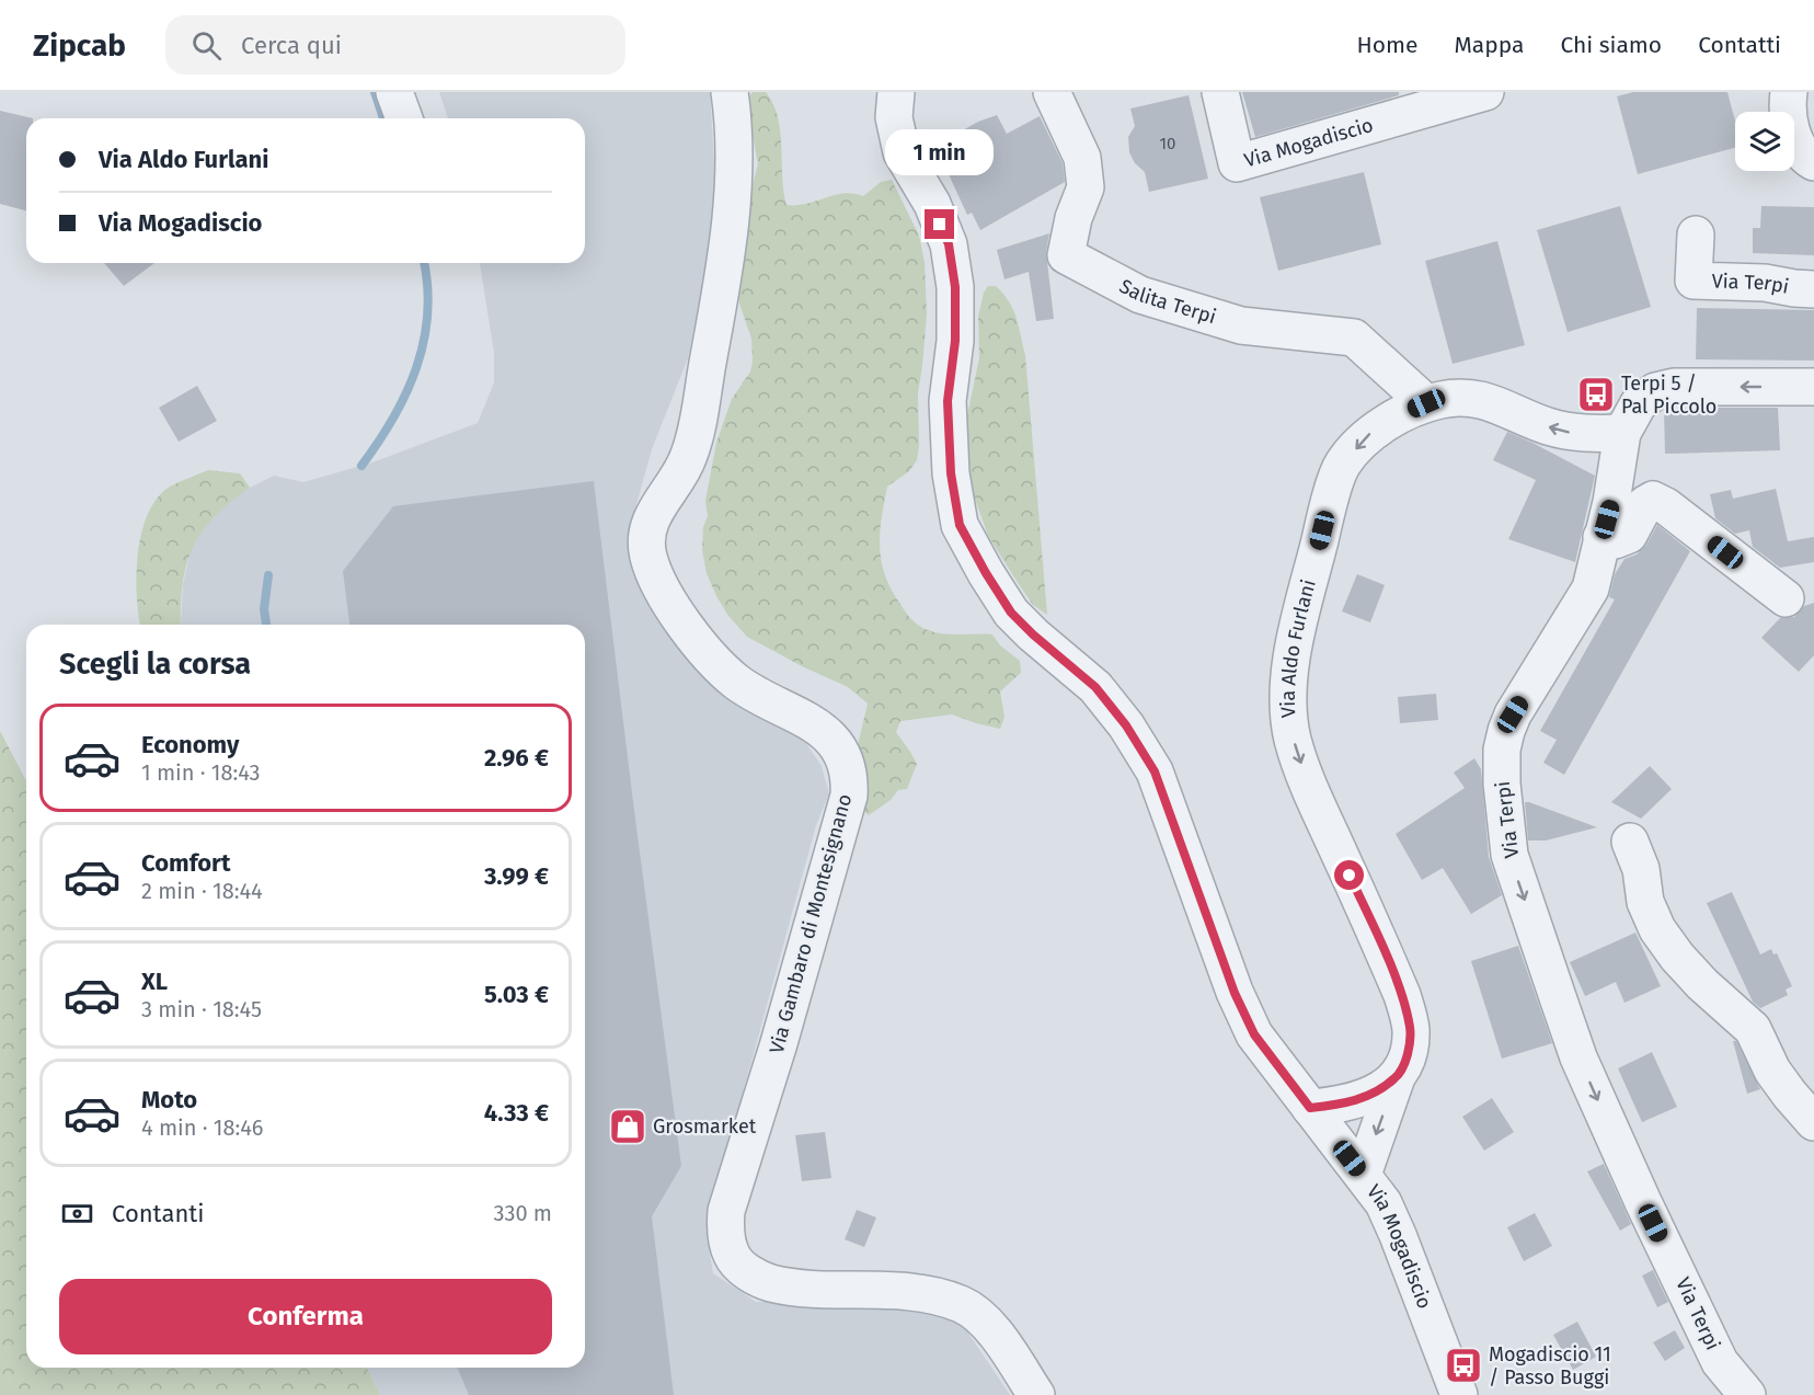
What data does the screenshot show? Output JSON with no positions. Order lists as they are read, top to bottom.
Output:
{
  "streets": {
    "street": [
      "Via Mogadiscio",
      "Via Terpi",
      "Salita Terpi",
      "Via Aldo Furlani",
      "Via Gambaro di Montesignano"
    ]
  },
  "crossings": [
    ["Via Mogadiscio", "Via Aldo Furlani"],
    ["Via Terpi", "Via Aldo Furlani"],
    ["Salita Terpi", "Via Aldo Furlani"]
  ],
  "places": {
    "bus stop": ["Terpi 5 / Pal Piccolo", "Mogadiscio 11 / Passo Buggi"],
    "shop": ["Grosmarket"]
  },
  "house_numbers": ["10"],
  "page": {
    "header": "Zipcab",
    "search": "Cerca qui",
    "nav": [
      "Home",
      "Mappa",
      "Chi siamo",
      "Contatti"
    ],
    "banner": ["Via Aldo Furlani", "Via Mogadiscio"],
    "bubble": "1 min",
    "heading": "Scegli la corsa",
    "list": [
      {
        "name": "Economy",
        "note": "1 min · 18:43",
        "value": "2.96 €"
      },
      {
        "name": "Comfort",
        "note": "2 min · 18:44",
        "value": "3.99 €"
      },
      {
        "name": "XL",
        "note": "3 min · 18:45",
        "value": "5.03 €"
      },
      {
        "name": "Moto",
        "note": "4 min · 18:46",
        "value": "4.33 €"
      }
    ],
    "pay": ["Contanti", "330 m"],
    "buttons": "Conferma"
  }
}
